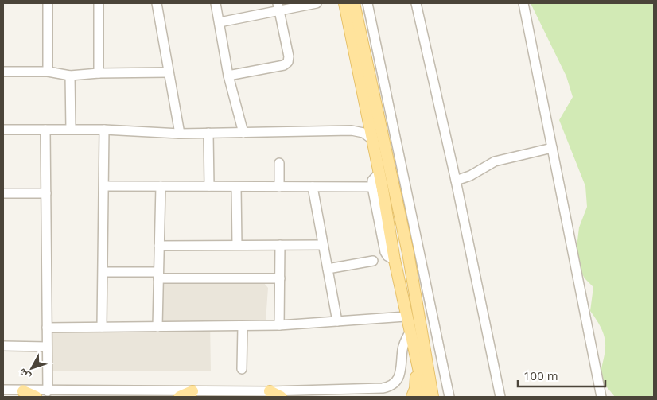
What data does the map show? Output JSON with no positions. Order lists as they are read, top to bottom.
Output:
{
  "scale_bar": "100 m",
  "north": "bottom left"
}
